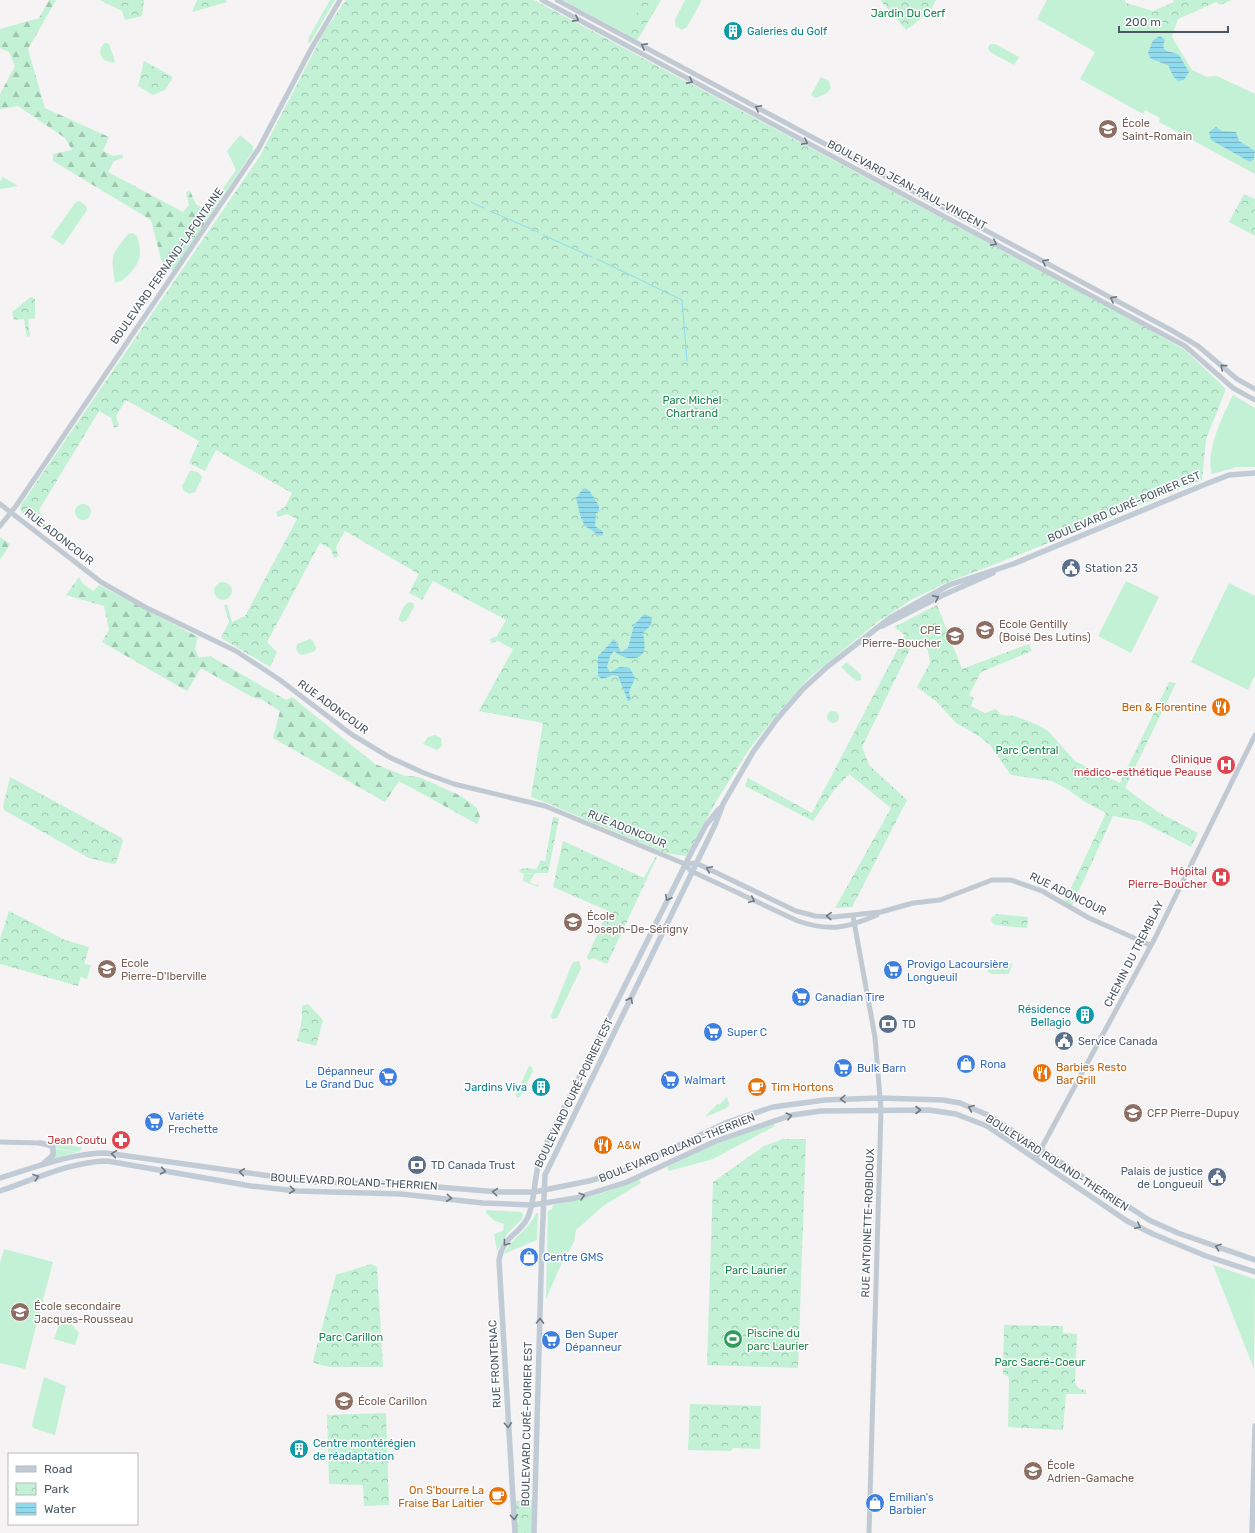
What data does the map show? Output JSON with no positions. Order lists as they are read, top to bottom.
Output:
{
  "streets": {
    "main road": ["BOULEVARD CURÉ-POIRIER EST", "BOULEVARD ROLAND-THERRIEN", "RUE FRONTENAC"],
    "street": [
      "BOULEVARD JEAN-PAUL-VINCENT",
      "BOULEVARD FERNAND-LAFONTAINE",
      "RUE ADONCOUR",
      "CHEMIN DU TREMBLAY",
      "RUE ANTOINETTE-ROBIDOUX"
    ]
  },
  "crossings": [
    ["BOULEVARD FERNAND-LAFONTAINE", "RUE ADONCOUR"],
    ["BOULEVARD CURÉ-POIRIER EST", "RUE ADONCOUR"],
    ["BOULEVARD CURÉ-POIRIER EST", "BOULEVARD ROLAND-THERRIEN"],
    ["BOULEVARD CURÉ-POIRIER EST", "RUE FRONTENAC"],
    ["RUE ADONCOUR", "CHEMIN DU TREMBLAY"],
    ["RUE ADONCOUR", "RUE ANTOINETTE-ROBIDOUX"],
    ["CHEMIN DU TREMBLAY", "BOULEVARD ROLAND-THERRIEN"],
    ["BOULEVARD ROLAND-THERRIEN", "RUE ANTOINETTE-ROBIDOUX"],
    ["BOULEVARD ROLAND-THERRIEN", "RUE FRONTENAC"]
  ],
  "one_way": ["RUE FRONTENAC"],
  "parks": [
    "Jardin Du Cerf",
    "Parc Michel Chartrand",
    "Parc Central",
    "Parc Laurier",
    "Parc Carillon",
    "Parc Sacré-Coeur"
  ],
  "places": {
    "building": [
      "Galeries du Golf",
      "Résidence Bellagio",
      "Jardins Viva",
      "Centre montérégien de réadaptation"
    ],
    "school or university": [
      "École Saint-Romain",
      "Ecole Gentilly (Boisé Des Lutins)",
      "CPE Pierre-Boucher",
      "École Joseph-De-Sérigny",
      "Ecole Pierre-D'Iberville",
      "CFP Pierre-Dupuy",
      "École secondaire Jacques-Rousseau",
      "École Carillon",
      "École Adrien-Gamache"
    ],
    "public building": ["Station 23", "Service Canada", "Palais de justice de Longueuil"],
    "restaurant": ["Ben & Florentine", "Barbies Resto Bar Grill", "A&W"],
    "hospital": ["Clinique médico-esthétique Peause", "Hôpital Pierre-Boucher"],
    "supermarket": [
      "Provigo Lacoursière Longueuil",
      "Canadian Tire",
      "Super C",
      "Bulk Barn",
      "Dépanneur Le Grand Duc",
      "Walmart",
      "Variété Frechette",
      "Ben Super Dépanneur"
    ],
    "bank": ["TD", "TD Canada Trust"],
    "shop": ["Rona", "Centre GMS", "Emilian's Barbier"],
    "cafe": ["Tim Hortons", "On S'bourre La Fraise Bar Laitier"],
    "pharmacy": ["Jean Coutu"],
    "sports": ["Piscine du parc Laurier"]
  },
  "legend": ["Road", "Park", "Water"],
  "scale_bar": "200 m"
}
